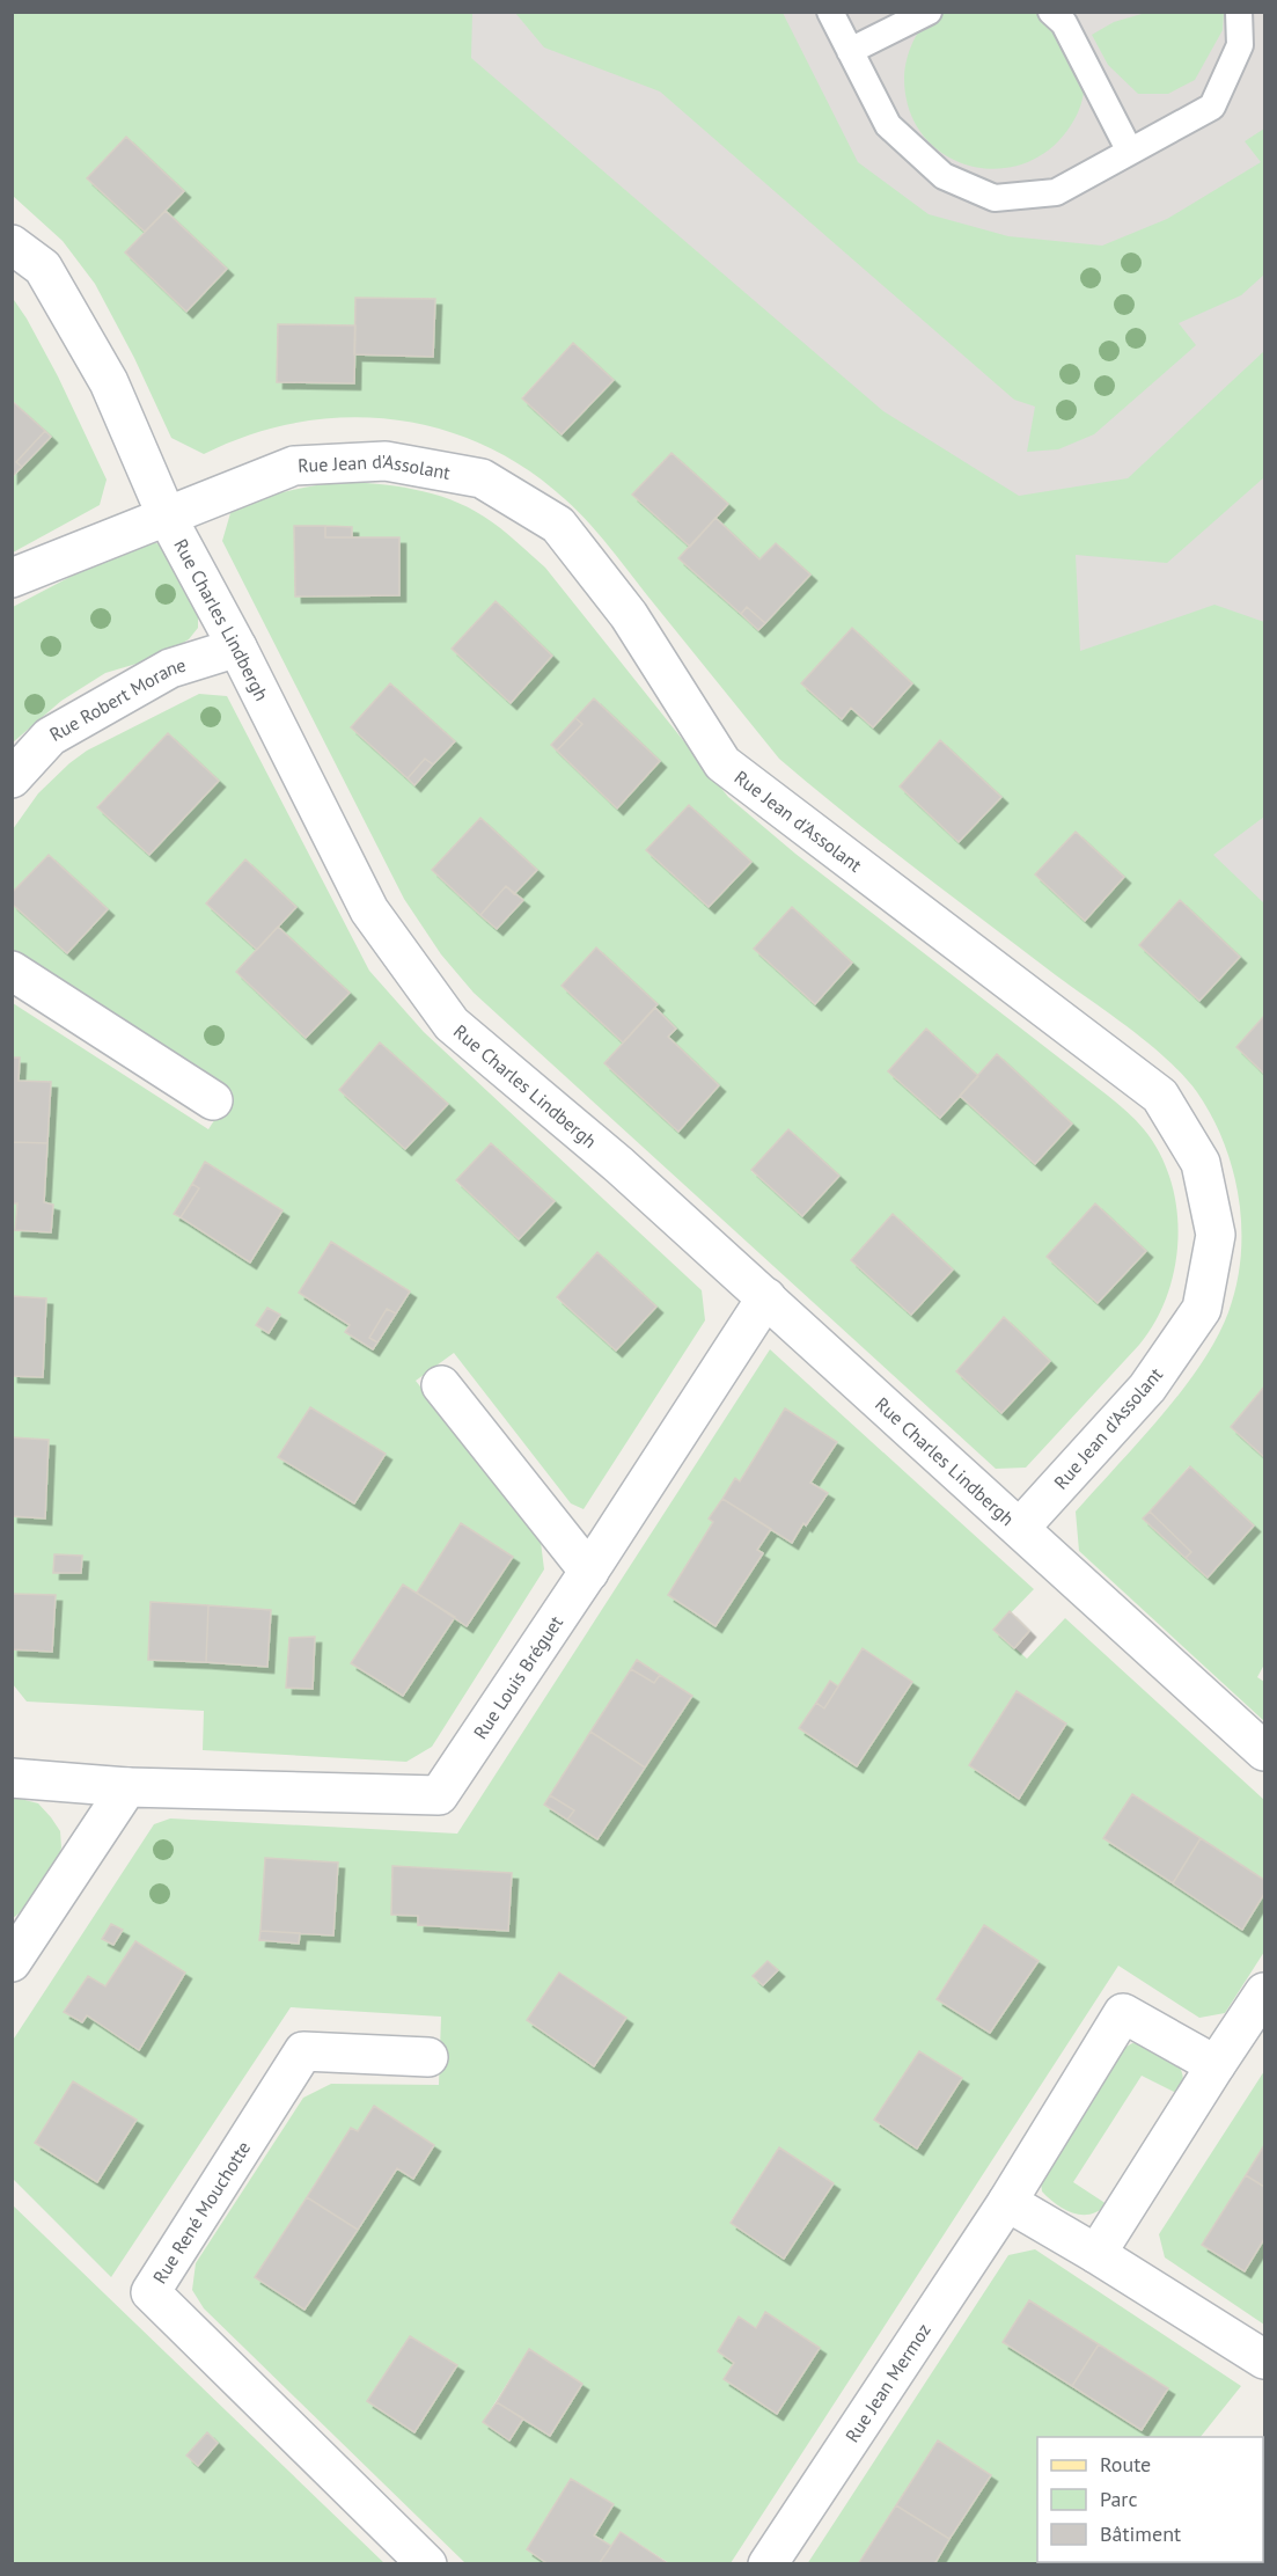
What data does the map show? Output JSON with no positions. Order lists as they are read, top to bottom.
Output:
{
  "streets": {
    "street": [
      "Rue Jean d'Assolant",
      "Rue Charles Lindbergh",
      "Rue Robert Morane",
      "Rue Louis Bréguet",
      "Rue René Mouchotte",
      "Rue Jean Mermoz"
    ]
  },
  "crossings": [
    ["Rue Jean d'Assolant", "Rue Charles Lindbergh"],
    ["Rue Charles Lindbergh", "Rue Robert Morane"],
    ["Rue Charles Lindbergh", "Rue Louis Bréguet"]
  ],
  "legend": ["Route", "Parc", "Bâtiment"]
}
